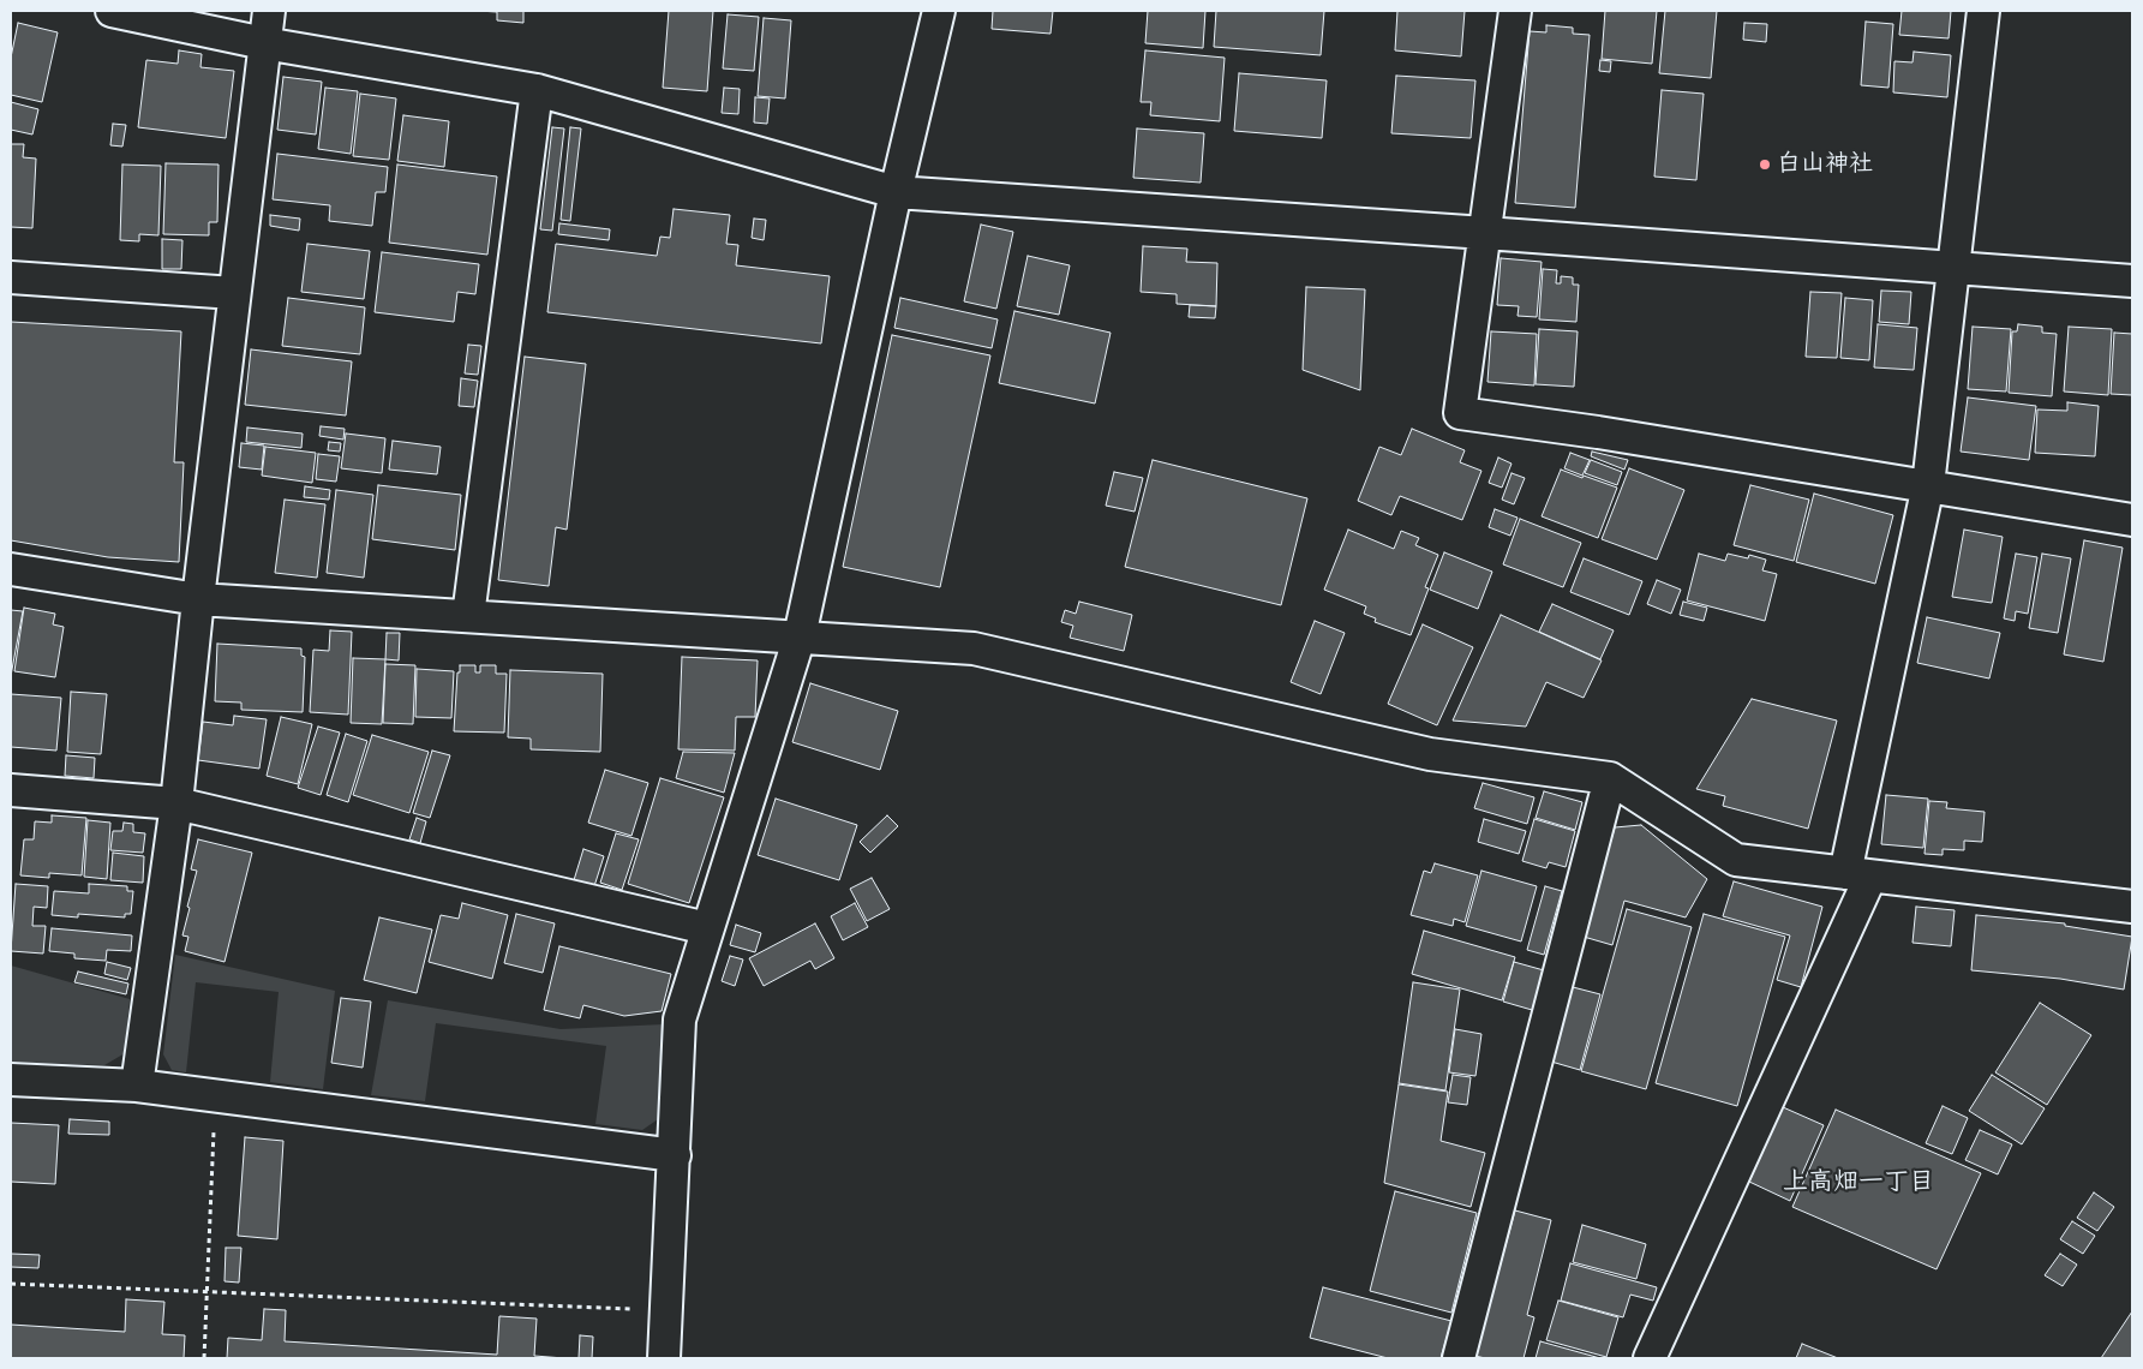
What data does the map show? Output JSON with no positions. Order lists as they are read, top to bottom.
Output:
{
  "districts": ["上高畑一丁目"],
  "places": ["白山神社"]
}
